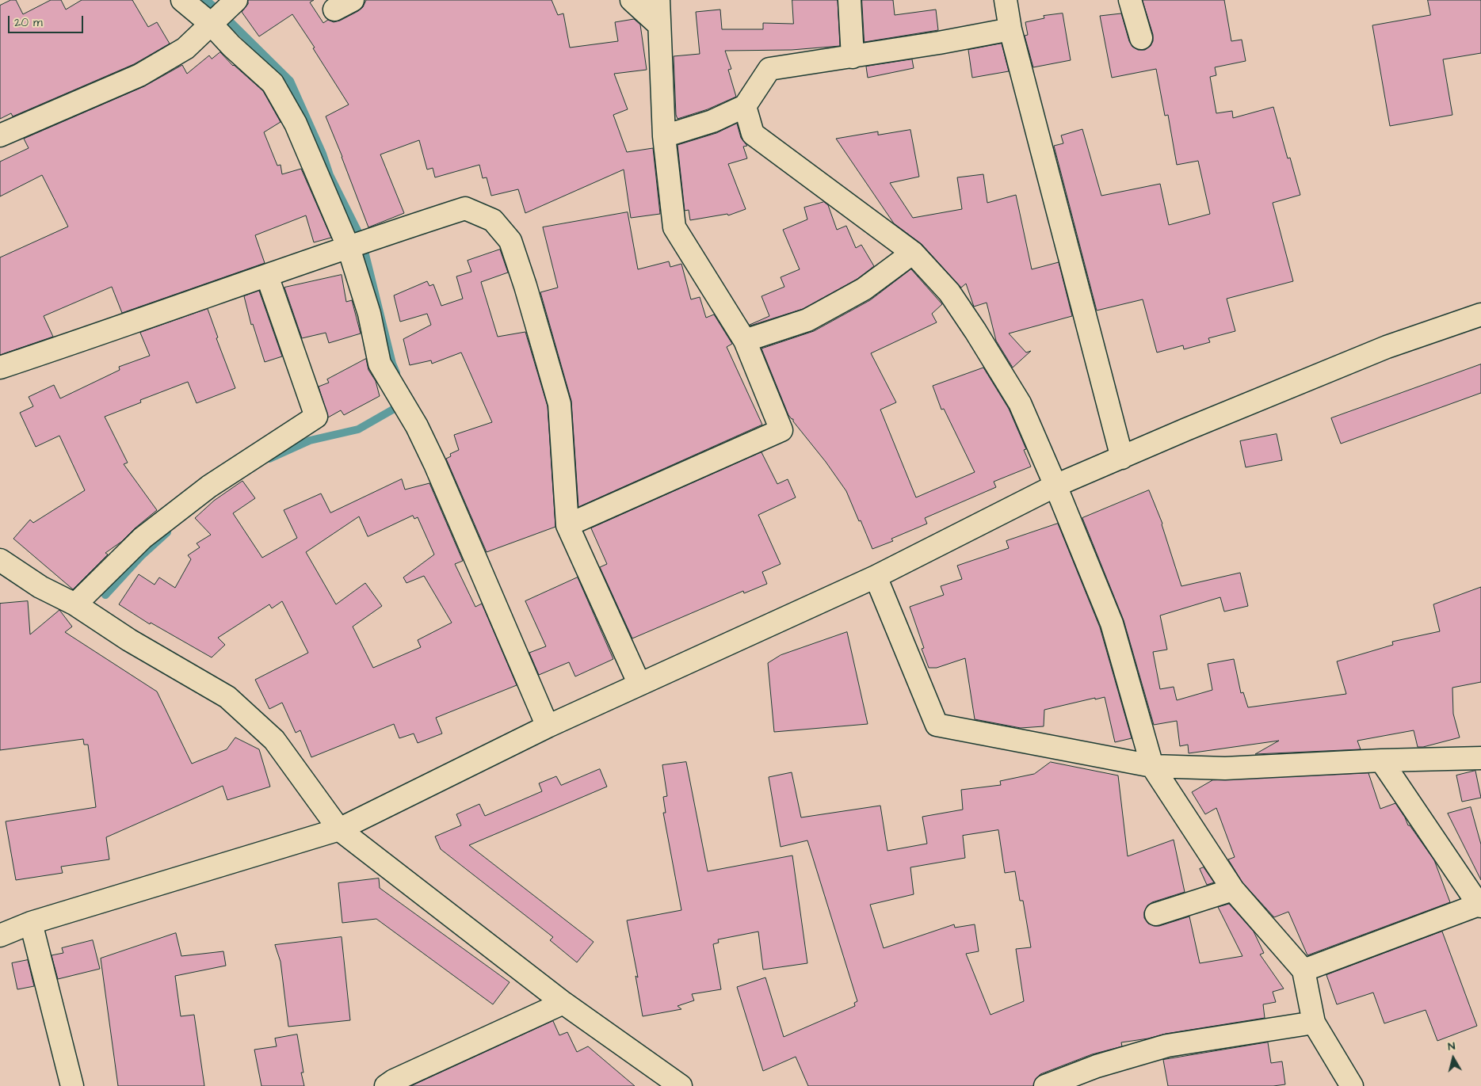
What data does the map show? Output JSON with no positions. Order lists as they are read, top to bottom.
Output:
{
  "scale_bar": "20 m",
  "north": "top"
}
